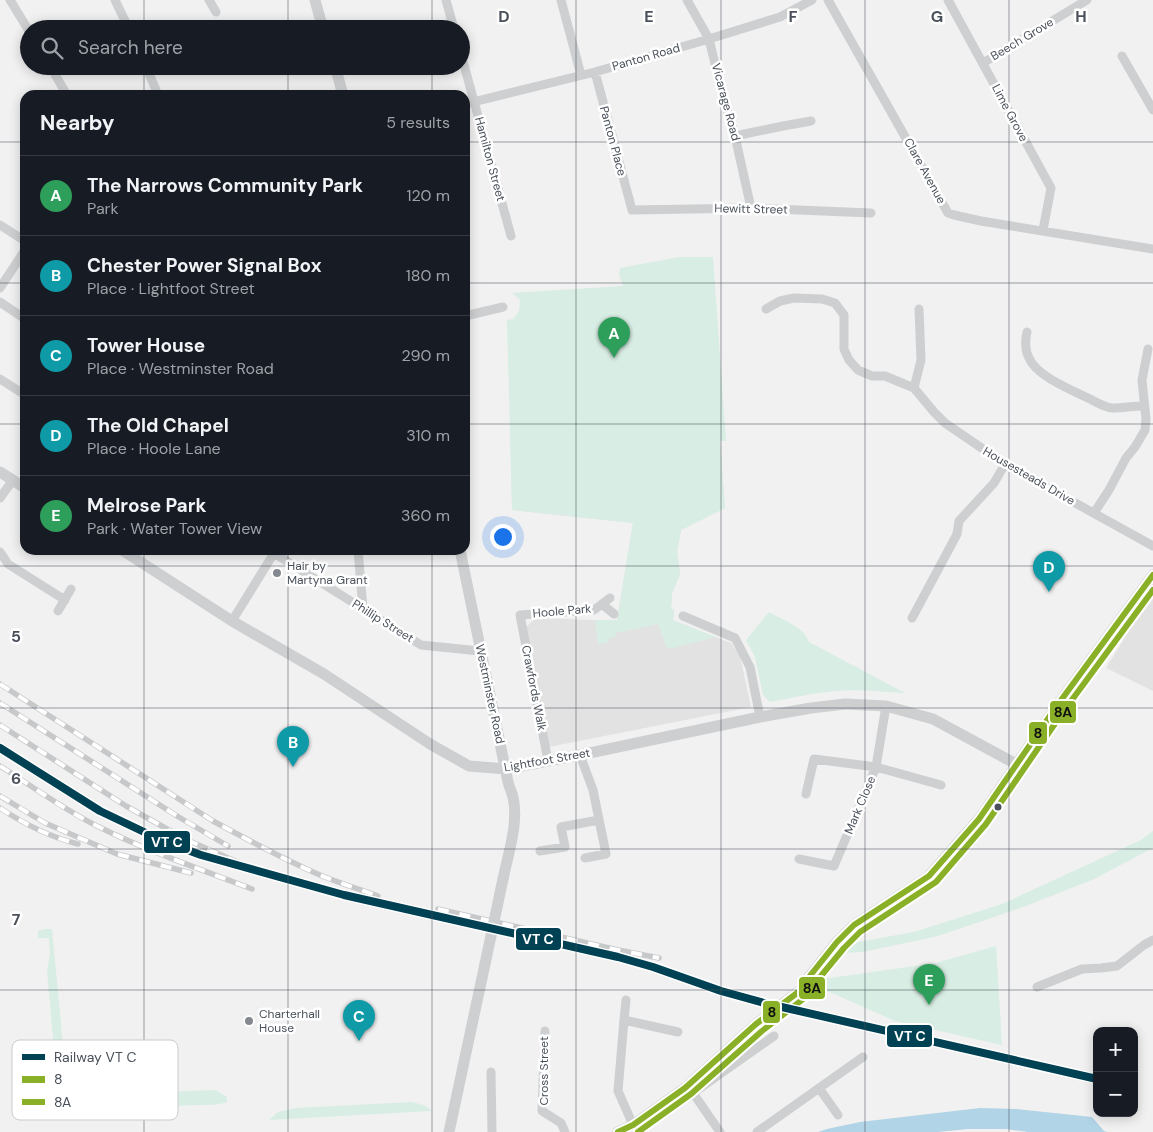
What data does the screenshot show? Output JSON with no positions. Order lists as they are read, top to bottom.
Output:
{
  "streets": {
    "street": [
      "Beech Grove",
      "Panton Road",
      "Vicarage Road",
      "Lime Grove",
      "Panton Place",
      "Hamilton Street",
      "Clare Avenue",
      "Hewitt Street",
      "Housesteads Drive",
      "Hoole Park",
      "Phillip Street",
      "Crawfords Walk",
      "Westminster Road",
      "Lightfoot Street",
      "Mark Close",
      "Cross Street"
    ]
  },
  "crossings": [
    ["Beech Grove", "Lime Grove"],
    ["Panton Road", "Vicarage Road"],
    ["Panton Road", "Panton Place"],
    ["Panton Road", "Hamilton Street"],
    ["Vicarage Road", "Hewitt Street"],
    ["Lime Grove", "Clare Avenue"],
    ["Panton Place", "Hewitt Street"],
    ["Hoole Park", "Crawfords Walk"],
    ["Phillip Street", "Westminster Road"],
    ["Crawfords Walk", "Lightfoot Street"],
    ["Westminster Road", "Lightfoot Street"],
    ["Lightfoot Street", "Mark Close"]
  ],
  "places": ["Hair by Martyna Grant", "Charterhall House"],
  "lines": ["transit line 8", "transit line 8A"],
  "legend": ["Railway VT C", "8", "8A"],
  "page": {
    "search": "Search here",
    "heading": ["Nearby", "5 results"],
    "list": [
      {
        "mark": "A",
        "name": "The Narrows Community Park",
        "note": "Park",
        "value": "120 m"
      },
      {
        "mark": "B",
        "name": "Chester Power Signal Box",
        "note": "Place · Lightfoot Street",
        "value": "180 m"
      },
      {
        "mark": "C",
        "name": "Tower House",
        "note": "Place · Westminster Road",
        "value": "290 m"
      },
      {
        "mark": "D",
        "name": "The Old Chapel",
        "note": "Place · Hoole Lane",
        "value": "310 m"
      },
      {
        "mark": "E",
        "name": "Melrose Park",
        "note": "Park · Water Tower View",
        "value": "360 m"
      }
    ],
    "pins": [
      "A",
      "D",
      "B",
      "E",
      "C"
    ],
    "map_buttons": ["+", "−"]
  },
  "grid": {
    "columns": [
      "D",
      "E",
      "F",
      "G",
      "H"
    ],
    "rows": ["5", "6", "7"]
  }
}
